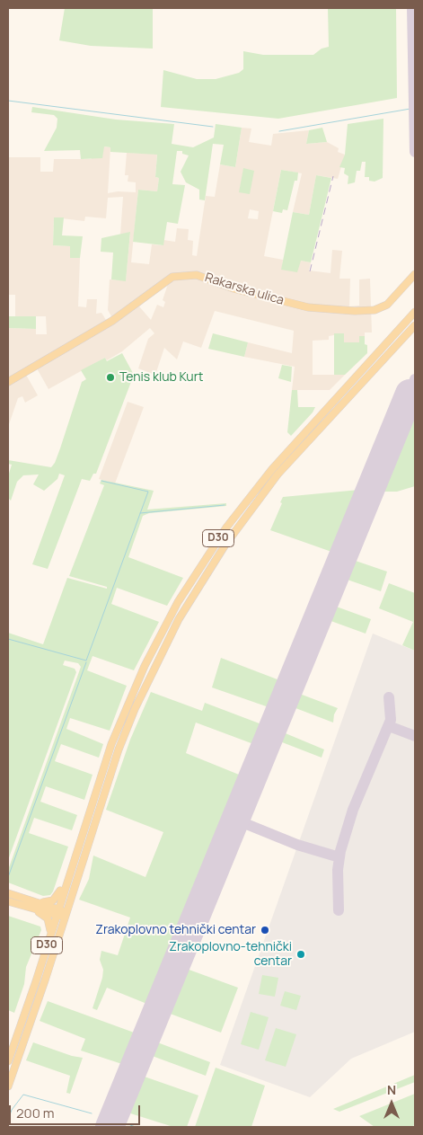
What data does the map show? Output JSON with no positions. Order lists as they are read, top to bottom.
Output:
{
  "streets": {
    "main road": ["Rakarska ulica", "D30"]
  },
  "places": ["Tenis klub Kurt", "Zrakoplovno tehnički centar", "Zrakoplovno-tehnički centar"],
  "scale_bar": "200 m",
  "north": "top"
}
